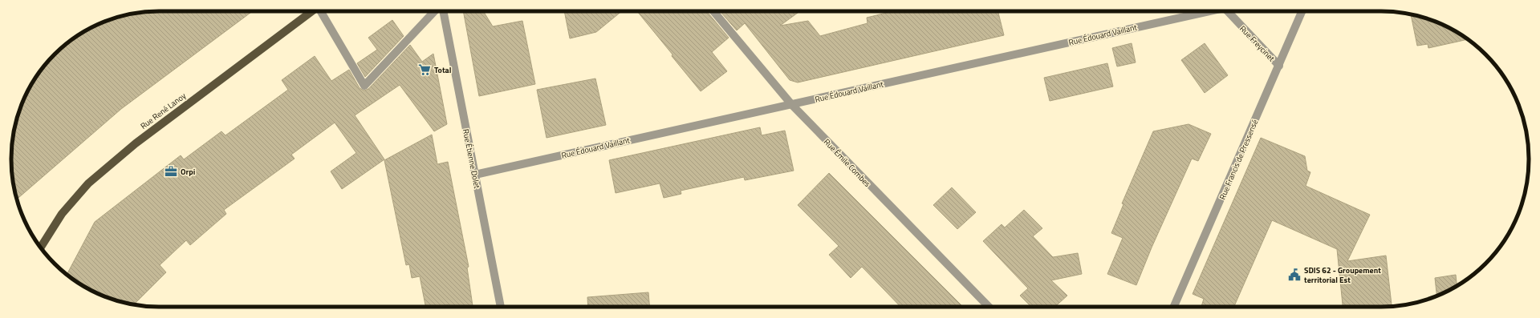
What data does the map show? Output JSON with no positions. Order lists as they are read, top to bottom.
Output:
{
  "streets": {
    "main road": ["Rue René Lanoy"],
    "street": [
      "Rue Édouard Vaillant",
      "Rue Freycinet",
      "Rue Étienne Dolet",
      "Rue Francis de Pressensé",
      "Rue Émile Combes"
    ]
  },
  "crossings": [
    ["Rue Édouard Vaillant", "Rue Étienne Dolet"],
    ["Rue Édouard Vaillant", "Rue Émile Combes"],
    ["Rue Freycinet", "Rue Francis de Pressensé"]
  ],
  "places": {
    "supermarket": ["Total"],
    "office": ["Orpi"],
    "public building": ["SDIS 62 - Groupement territorial Est"]
  }
}
